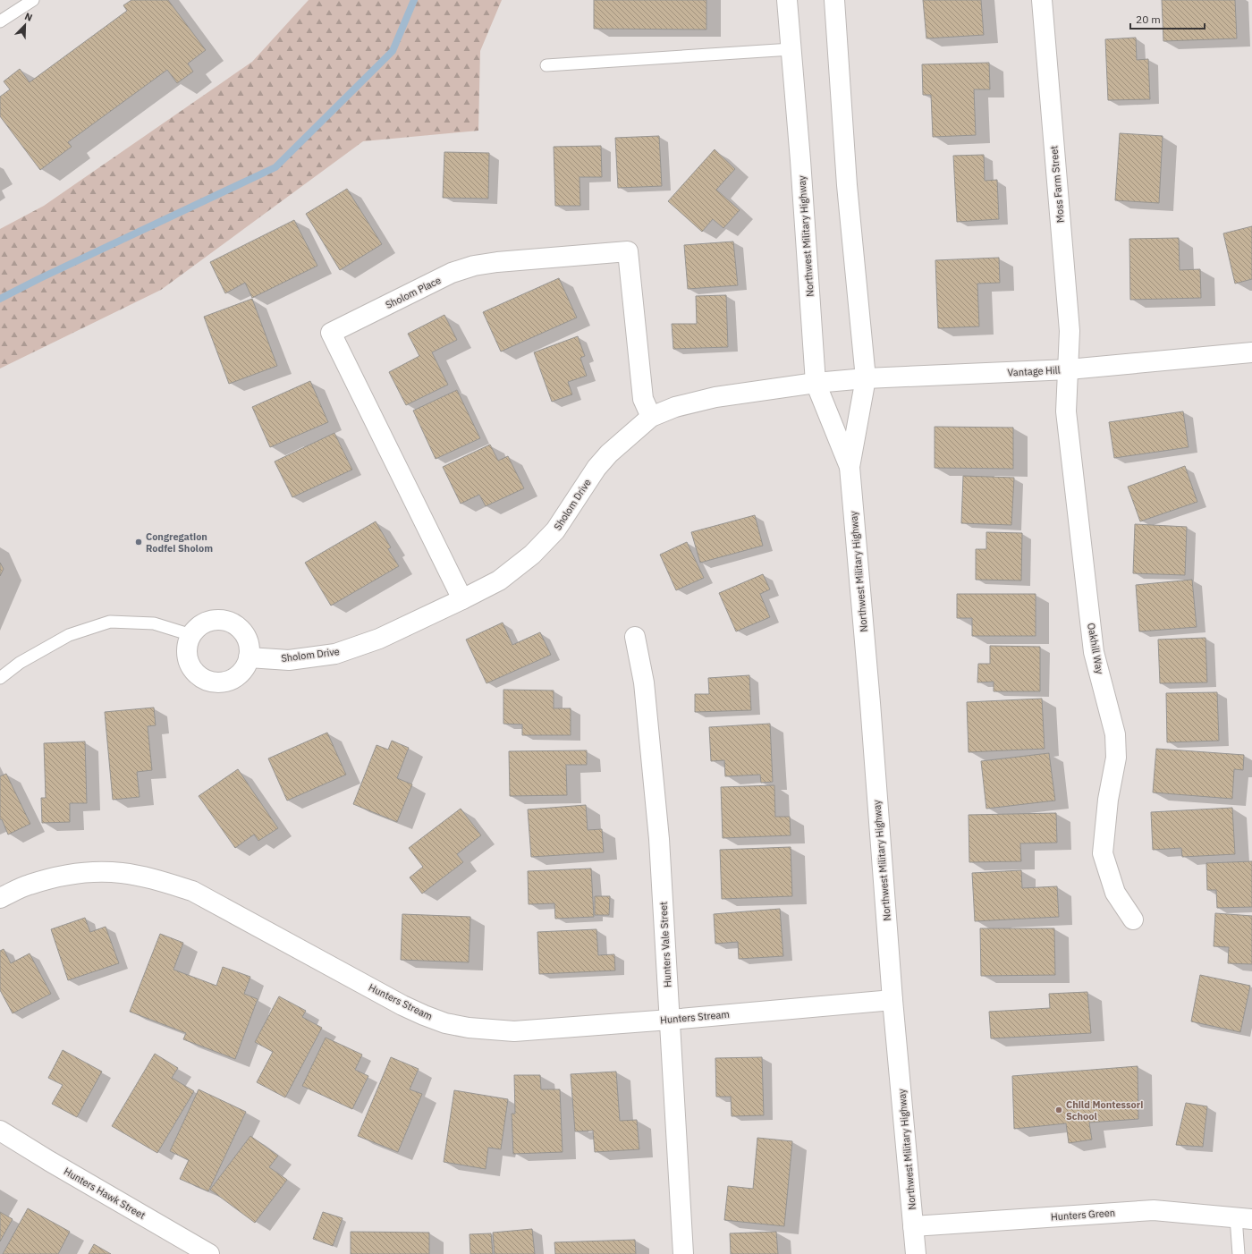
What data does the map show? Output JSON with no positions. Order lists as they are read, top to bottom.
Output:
{
  "streets": {
    "street": [
      "Moss Farm Street",
      "Northwest Military Highway",
      "Sholom Place",
      "Vantage Hill",
      "Sholom Drive",
      "Oakhill Way",
      "Hunters Vale Street",
      "Hunters Stream",
      "Hunters Hawk Street",
      "Hunters Green"
    ]
  },
  "crossings": [
    ["Moss Farm Street", "Vantage Hill"],
    ["Moss Farm Street", "Oakhill Way"],
    ["Northwest Military Highway", "Vantage Hill"],
    ["Northwest Military Highway", "Sholom Drive"],
    ["Northwest Military Highway", "Hunters Stream"],
    ["Northwest Military Highway", "Hunters Green"],
    ["Sholom Place", "Sholom Drive"],
    ["Vantage Hill", "Sholom Drive"],
    ["Vantage Hill", "Oakhill Way"],
    ["Hunters Vale Street", "Hunters Stream"]
  ],
  "places": ["Congregation Rodfei Sholom", "Child Montessori School"],
  "scale_bar": "20 m",
  "north": "top right"
}
